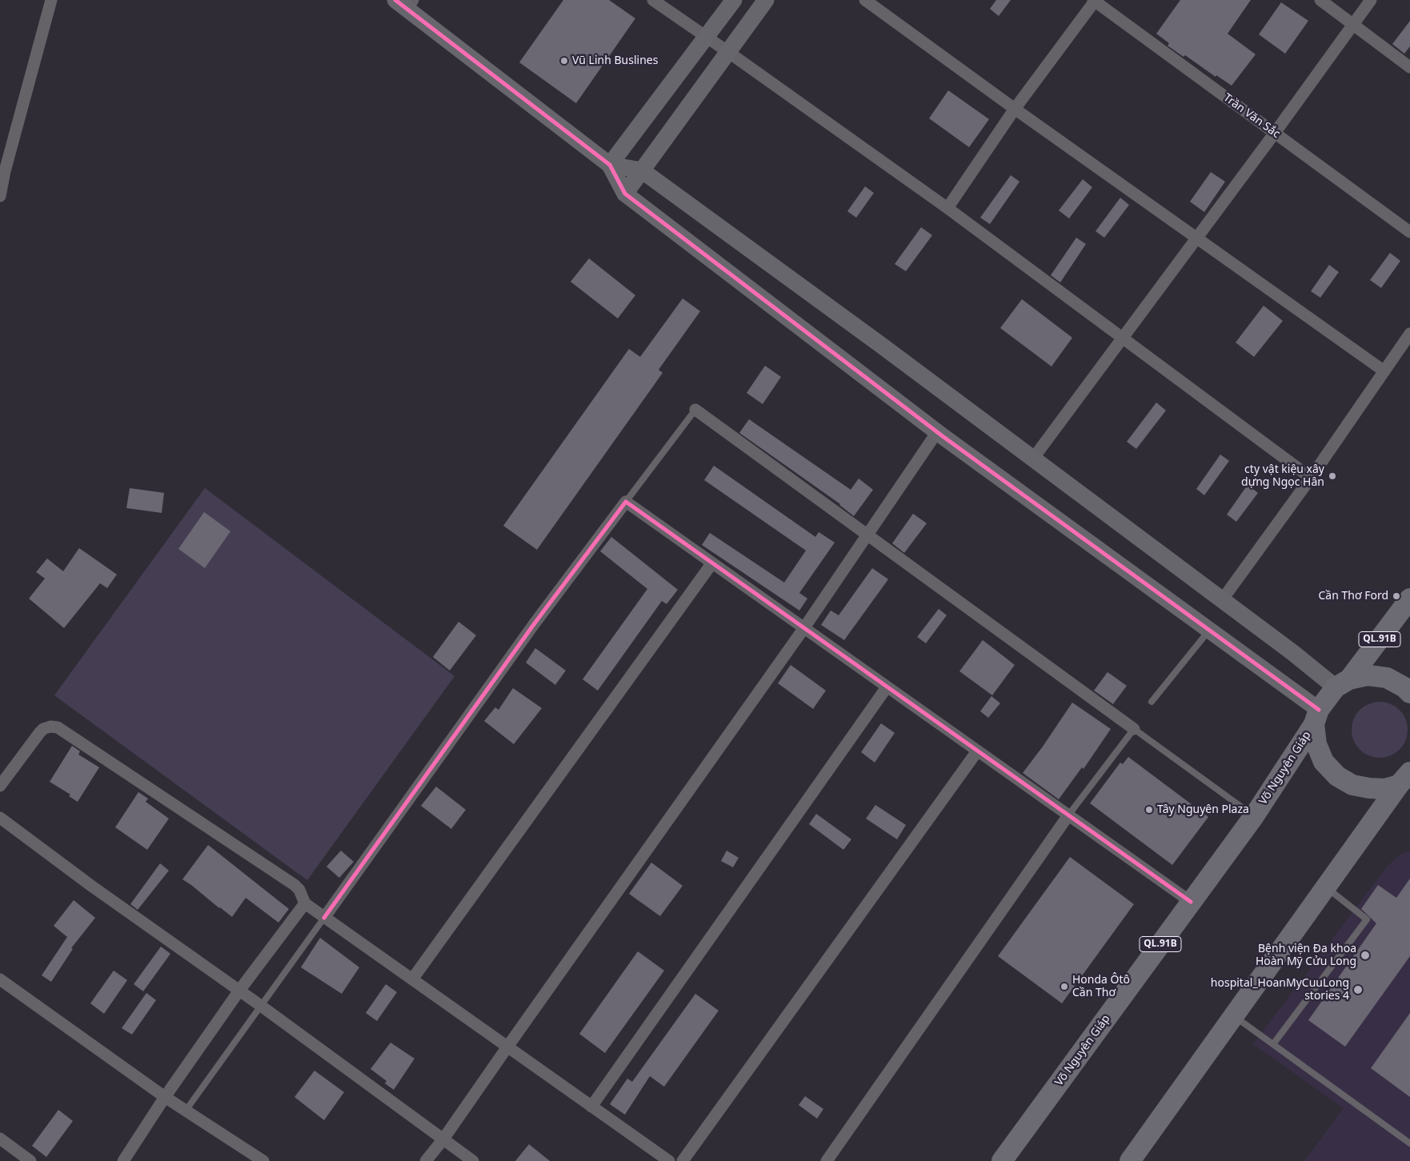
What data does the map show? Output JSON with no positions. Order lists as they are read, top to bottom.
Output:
{
  "streets": {
    "highway": ["QL.91B", "Võ Nguyên Giáp"],
    "street": ["Trần Văn Sắc"]
  },
  "crossings": [
    ["QL.91B", "Võ Nguyên Giáp"]
  ],
  "places": [
    "Vũ Linh Buslines",
    "cty vật kiệu xây dựng Ngọc Hân",
    "Cần Thơ Ford",
    "Tây Nguyên Plaza",
    "Bệnh viện Đa khoa Hoàn Mỹ Cửu Long",
    "Honda Ôtô Cần Thơ",
    "hospital_HoanMyCuuLong stories 4"
  ]
}
